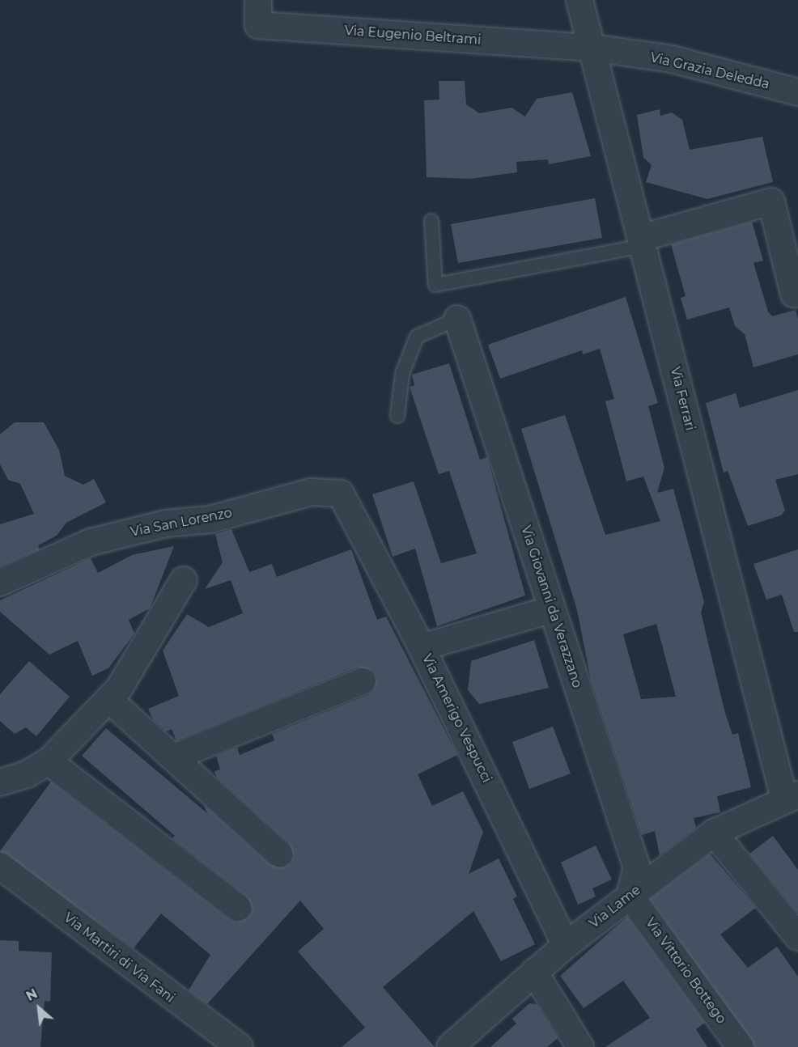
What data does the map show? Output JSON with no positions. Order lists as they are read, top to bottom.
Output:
{
  "streets": {
    "street": [
      "Via Eugenio Beltrami",
      "Via Grazia Deledda",
      "Via Ferrari",
      "Via San Lorenzo",
      "Via Giovanni da Verazzano",
      "Via Amerigo Vespucci",
      "Via Lame",
      "Via Martiri di Via Fani",
      "Via Vittorio Bottego"
    ]
  },
  "crossings": [
    ["Via Eugenio Beltrami", "Via Grazia Deledda"],
    ["Via Eugenio Beltrami", "Via Ferrari"],
    ["Via Grazia Deledda", "Via Ferrari"],
    ["Via Ferrari", "Via Lame"],
    ["Via San Lorenzo", "Via Amerigo Vespucci"],
    ["Via Giovanni da Verazzano", "Via Lame"],
    ["Via Giovanni da Verazzano", "Via Vittorio Bottego"],
    ["Via Amerigo Vespucci", "Via Lame"],
    ["Via Lame", "Via Vittorio Bottego"]
  ],
  "north": "top left"
}
